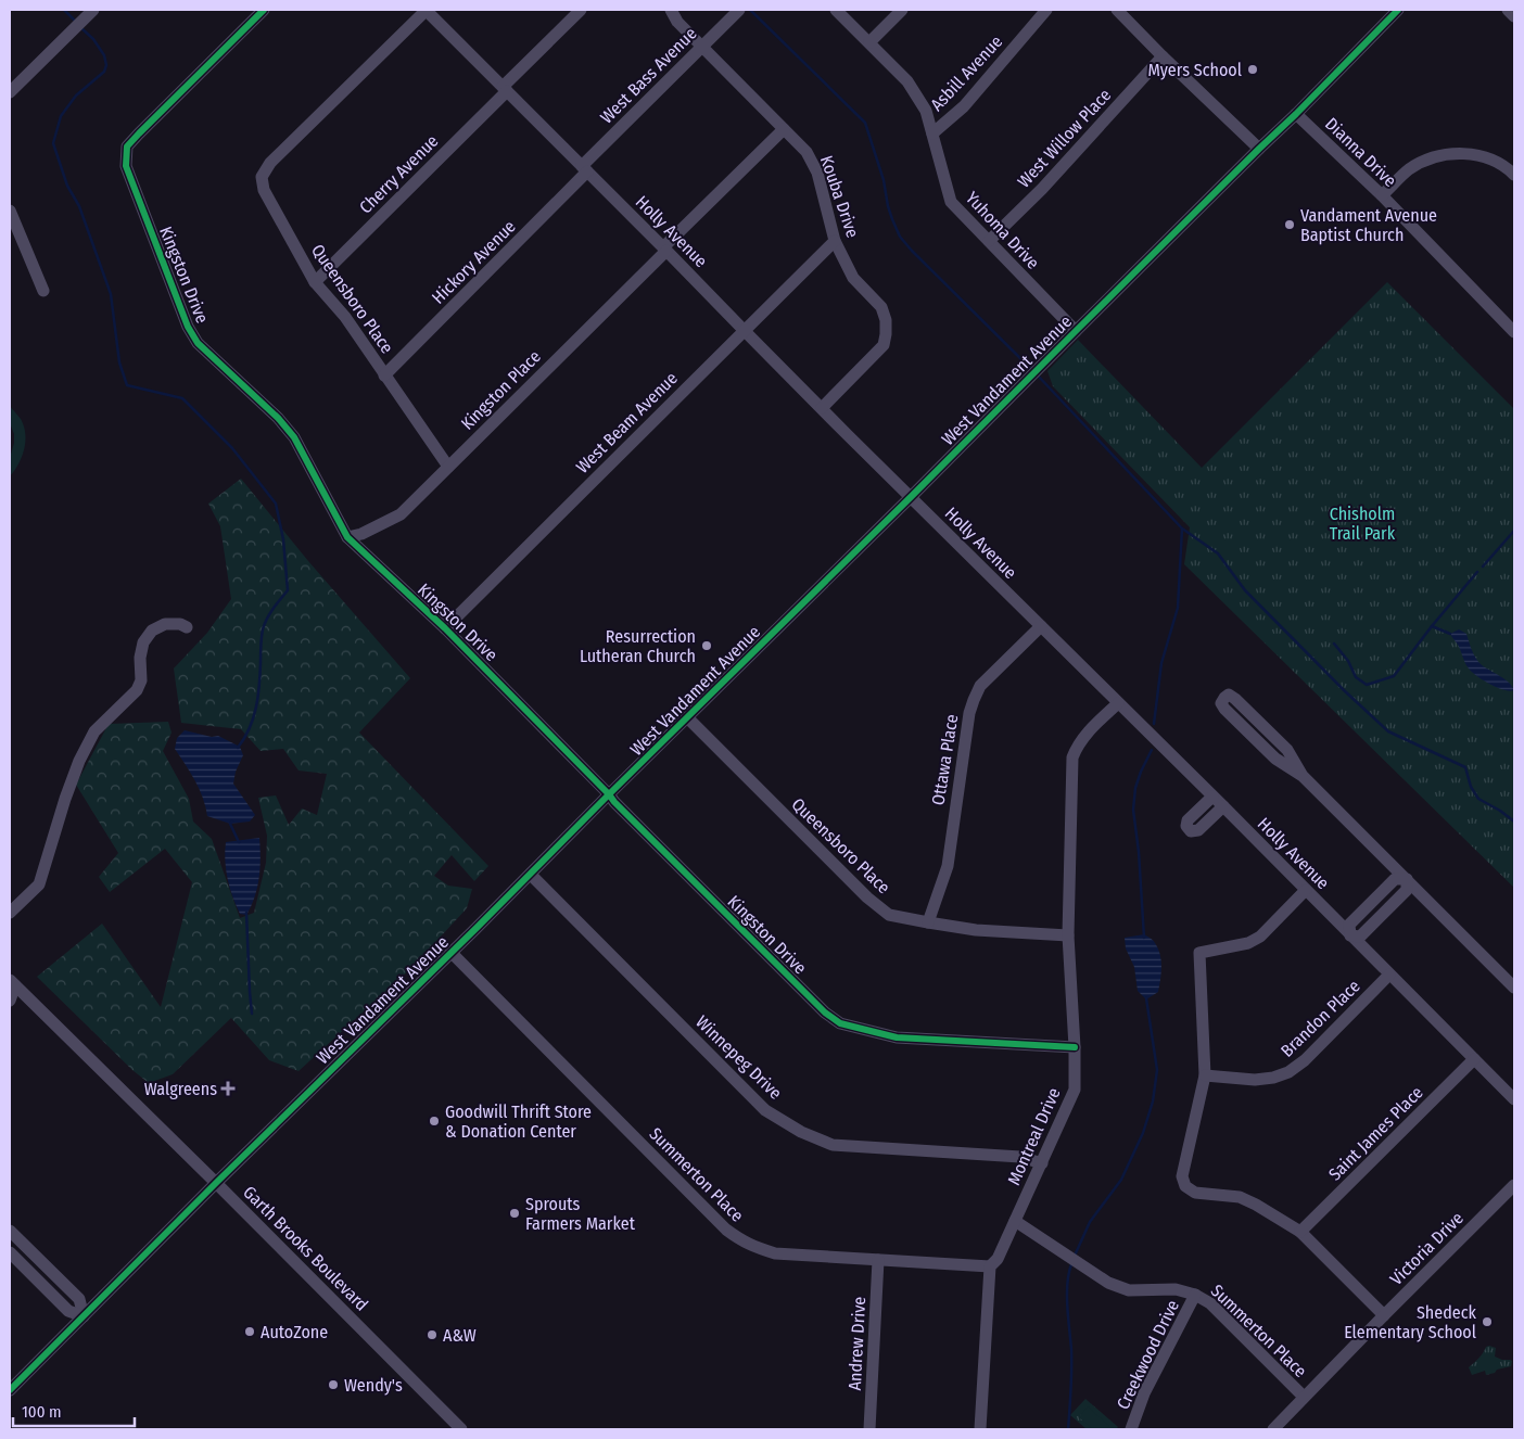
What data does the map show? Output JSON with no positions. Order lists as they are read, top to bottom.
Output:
{
  "streets": {
    "street": [
      "Asbill Avenue",
      "West Bass Avenue",
      "West Willow Place",
      "Dianna Drive",
      "Cherry Avenue",
      "Kouba Drive",
      "Yuhoma Drive",
      "Holly Avenue",
      "Hickory Avenue",
      "Kingston Drive",
      "Queensboro Place",
      "West Vandament Avenue",
      "Kingston Place",
      "West Beam Avenue",
      "Ottawa Place",
      "Brandon Place",
      "Winnepeg Drive",
      "Saint James Place",
      "Montreal Drive",
      "Summerton Place",
      "Garth Brooks Boulevard",
      "Victoria Drive",
      "Andrew Drive",
      "Creekwood Drive"
    ]
  },
  "crossings": [
    ["Asbill Avenue", "Yuhoma Drive"],
    ["West Bass Avenue", "Kouba Drive"],
    ["West Bass Avenue", "Holly Avenue"],
    ["West Bass Avenue", "Hickory Avenue"],
    ["West Willow Place", "Yuhoma Drive"],
    ["Dianna Drive", "West Vandament Avenue"],
    ["Cherry Avenue", "Holly Avenue"],
    ["Cherry Avenue", "Queensboro Place"],
    ["Kouba Drive", "Holly Avenue"],
    ["Kouba Drive", "Kingston Place"],
    ["Kouba Drive", "West Beam Avenue"],
    ["Yuhoma Drive", "West Vandament Avenue"],
    ["Holly Avenue", "Hickory Avenue"],
    ["Holly Avenue", "Queensboro Place"],
    ["Holly Avenue", "West Vandament Avenue"],
    ["Holly Avenue", "Kingston Place"],
    ["Holly Avenue", "West Beam Avenue"],
    ["Holly Avenue", "Ottawa Place"],
    ["Holly Avenue", "Brandon Place"],
    ["Holly Avenue", "Saint James Place"],
    ["Holly Avenue", "Montreal Drive"],
    ["Hickory Avenue", "Queensboro Place"],
    ["Kingston Drive", "West Vandament Avenue"],
    ["Kingston Drive", "Kingston Place"],
    ["Kingston Drive", "West Beam Avenue"],
    ["Kingston Drive", "Montreal Drive"],
    ["Queensboro Place", "West Vandament Avenue"],
    ["Queensboro Place", "Kingston Place"],
    ["Queensboro Place", "Ottawa Place"],
    ["Queensboro Place", "Montreal Drive"],
    ["West Vandament Avenue", "Winnepeg Drive"],
    ["West Vandament Avenue", "Summerton Place"],
    ["West Vandament Avenue", "Garth Brooks Boulevard"],
    ["Winnepeg Drive", "Montreal Drive"],
    ["Montreal Drive", "Summerton Place"],
    ["Summerton Place", "Victoria Drive"],
    ["Summerton Place", "Andrew Drive"],
    ["Summerton Place", "Creekwood Drive"]
  ],
  "parks": ["Chisholm Trail Park"],
  "places": {
    "other": [
      "Myers School",
      "Vandament Avenue Baptist Church",
      "Resurrection Lutheran Church",
      "Goodwill Thrift Store & Donation Center",
      "Sprouts Farmers Market",
      "Shedeck Elementary School",
      "AutoZone",
      "A&W",
      "Wendy's"
    ],
    "health": ["Walgreens"]
  },
  "scale_bar": "100 m"
}
